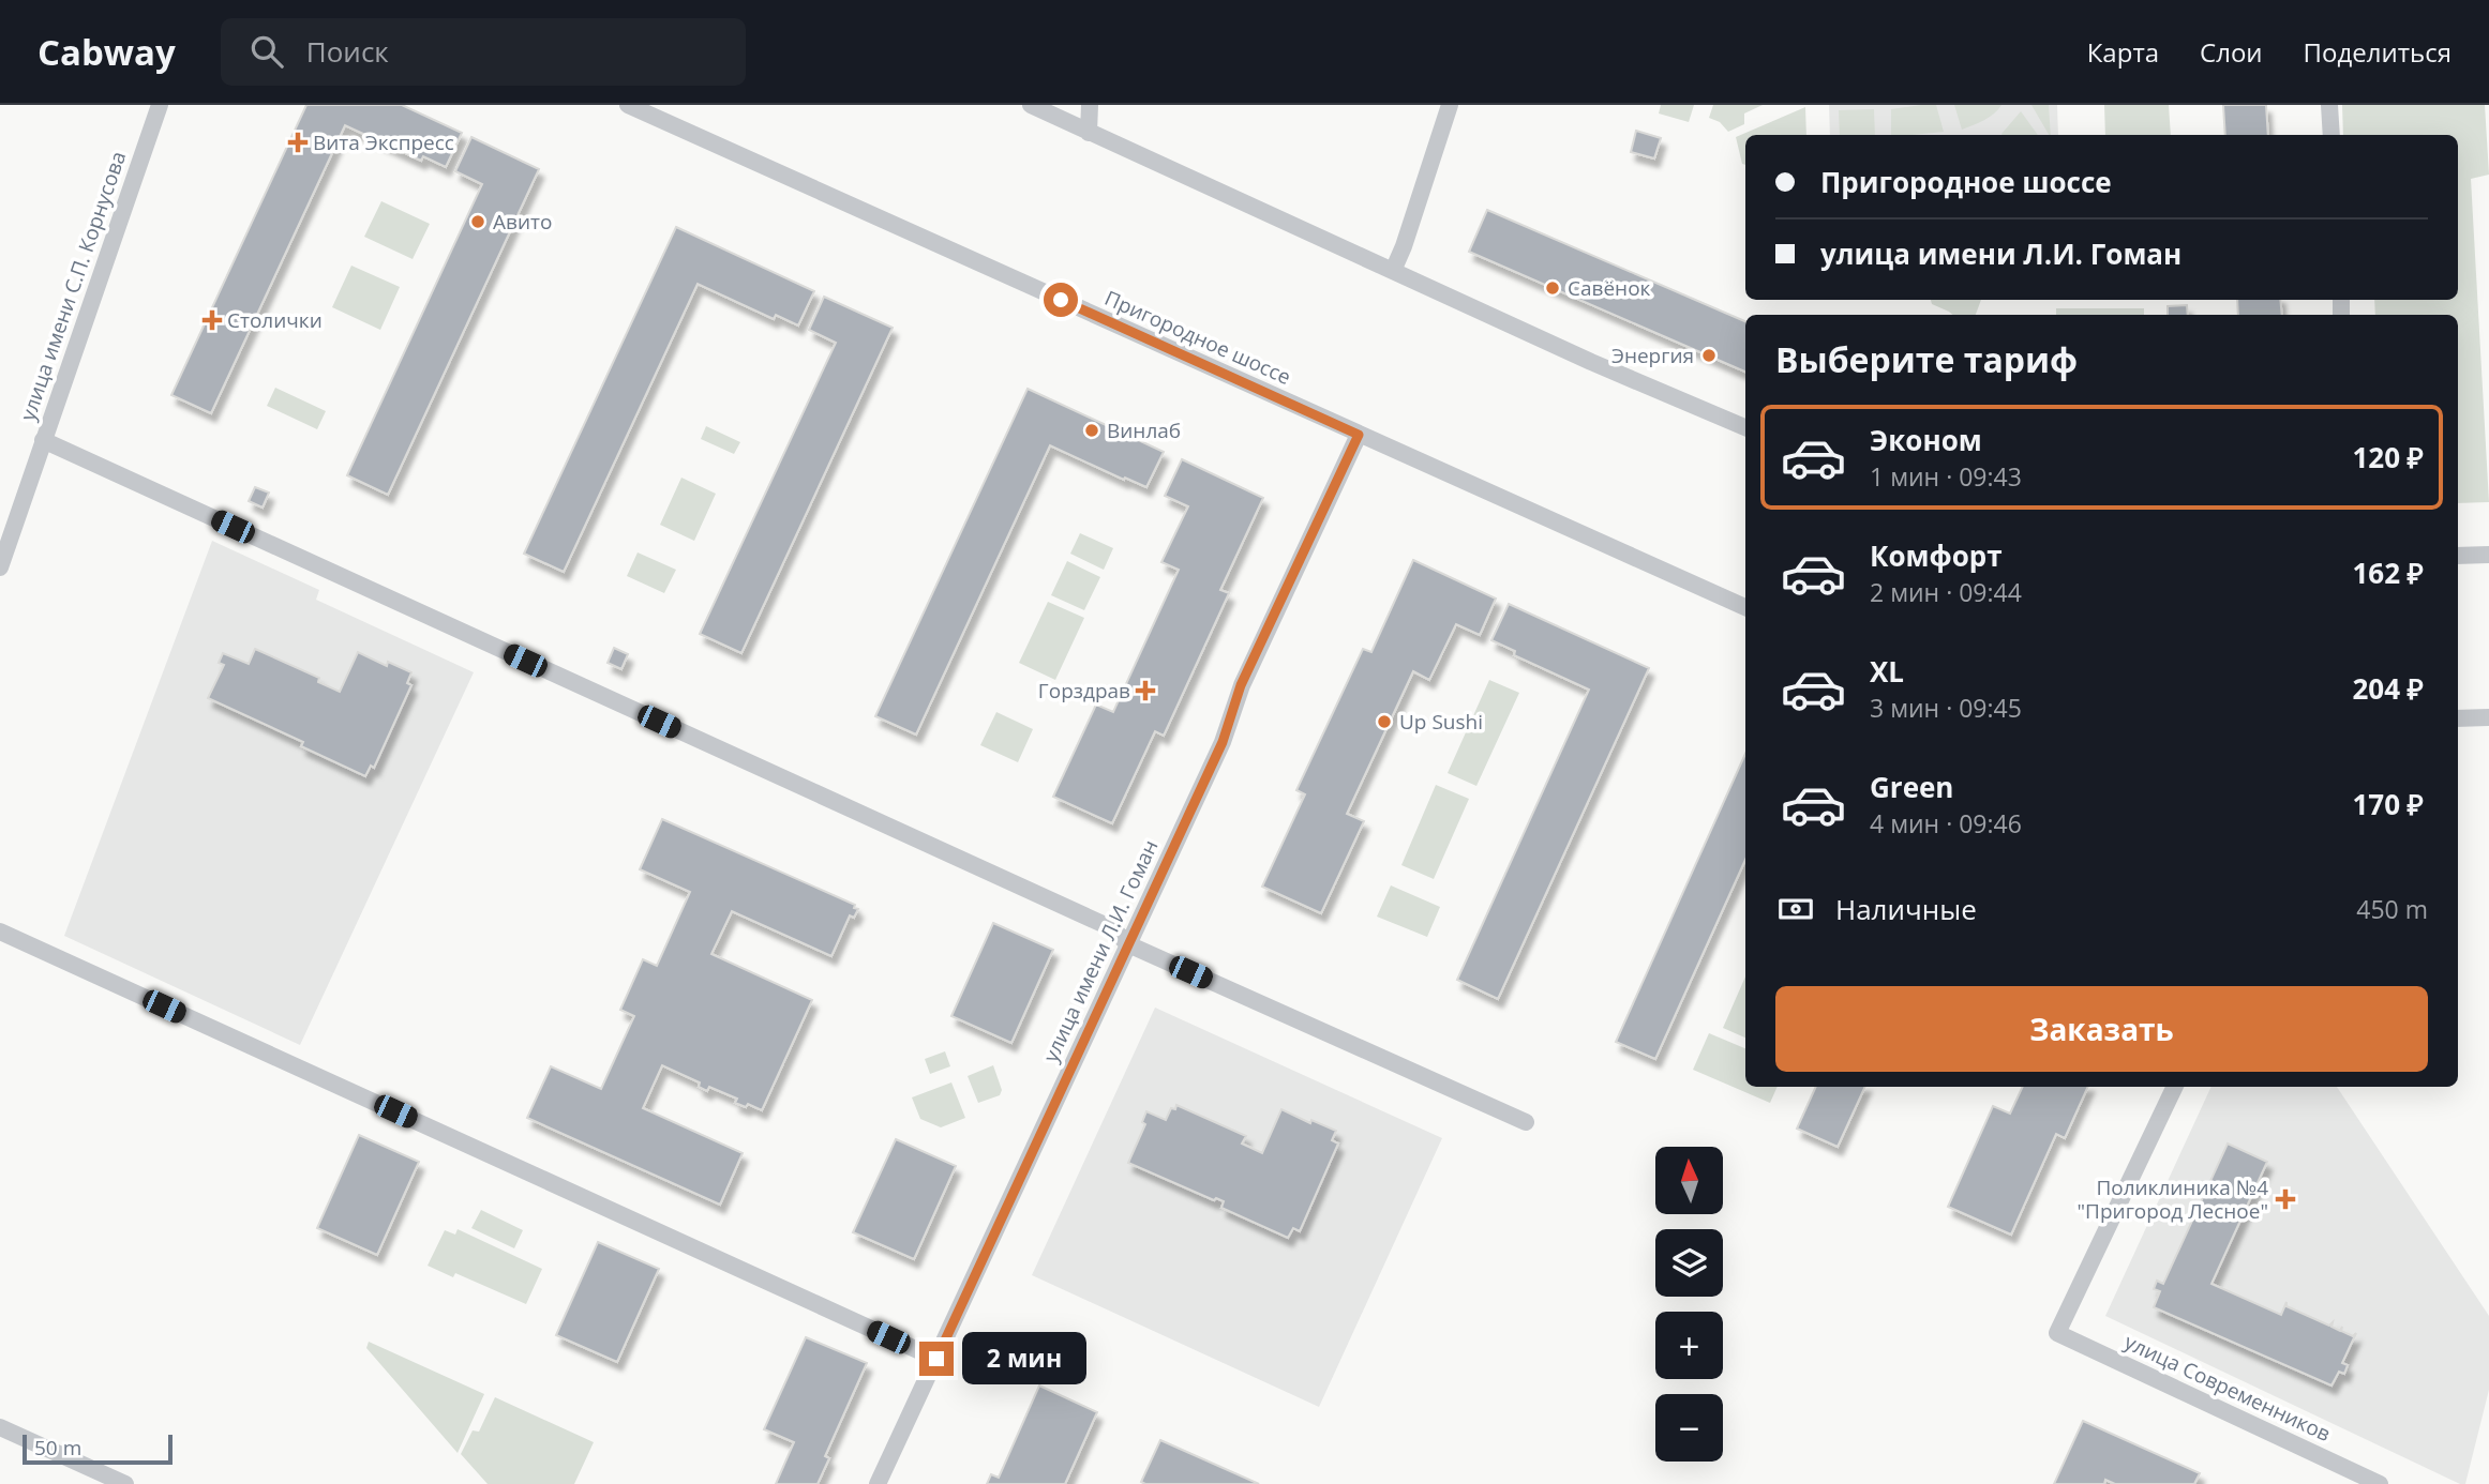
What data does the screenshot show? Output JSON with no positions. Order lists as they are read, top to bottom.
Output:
{
  "streets": {
    "street": [
      "улица имени С.П. Корнусова",
      "Пригородное шоссе",
      "улица имени Л.И. Гоман",
      "улица Современников"
    ]
  },
  "crossings": [
    ["Пригородное шоссе", "улица имени Л.И. Гоман"]
  ],
  "places": {
    "health": [
      "Вита Экспресс",
      "Столички",
      "Горздрав",
      "Поликлиника №4 \"Пригород Лесное\""
    ],
    "other": [
      "Авито",
      "Савёнок",
      "Энергия",
      "Винлаб",
      "Up Sushi"
    ]
  },
  "scale_bar": "50 m",
  "north": "top",
  "page": {
    "header": "Cabway",
    "search": "Поиск",
    "nav": ["Карта", "Слои", "Поделиться"],
    "banner": ["Пригородное шоссе", "улица имени Л.И. Гоман"],
    "heading": "Выберите тариф",
    "list": [
      {
        "name": "Эконом",
        "note": "1 мин · 09:43",
        "value": "120 ₽"
      },
      {
        "name": "Комфорт",
        "note": "2 мин · 09:44",
        "value": "162 ₽"
      },
      {
        "name": "XL",
        "note": "3 мин · 09:45",
        "value": "204 ₽"
      },
      {
        "name": "Green",
        "note": "4 мин · 09:46",
        "value": "170 ₽"
      }
    ],
    "pay": ["Наличные", "450 m"],
    "buttons": "Заказать",
    "map_buttons": ["+", "−"],
    "bubble": "2 мин",
    "scale": "50 m"
  }
}
